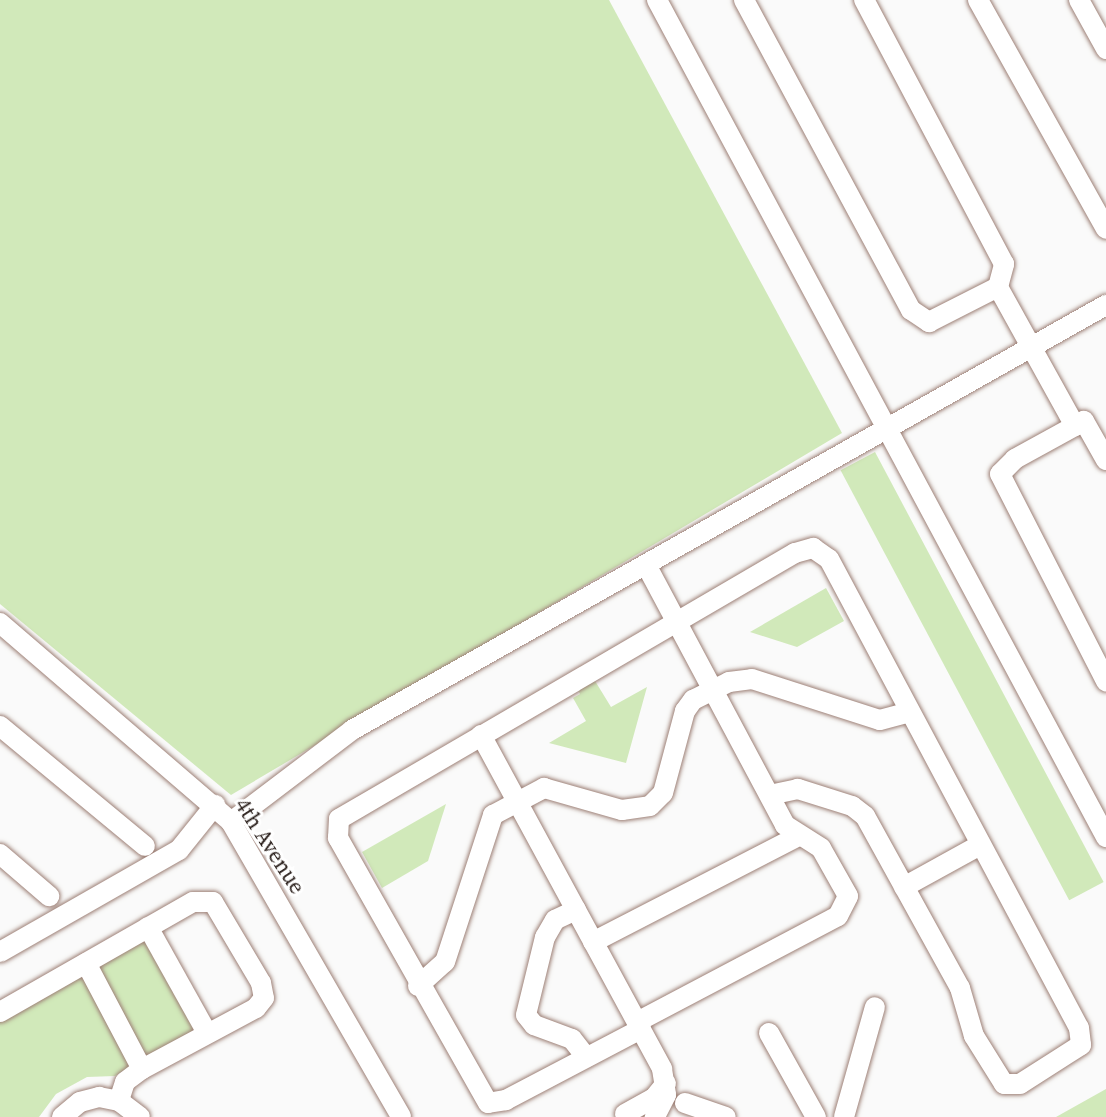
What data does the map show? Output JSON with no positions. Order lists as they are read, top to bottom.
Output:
{
  "streets": {
    "street": ["4th Avenue"]
  }
}
